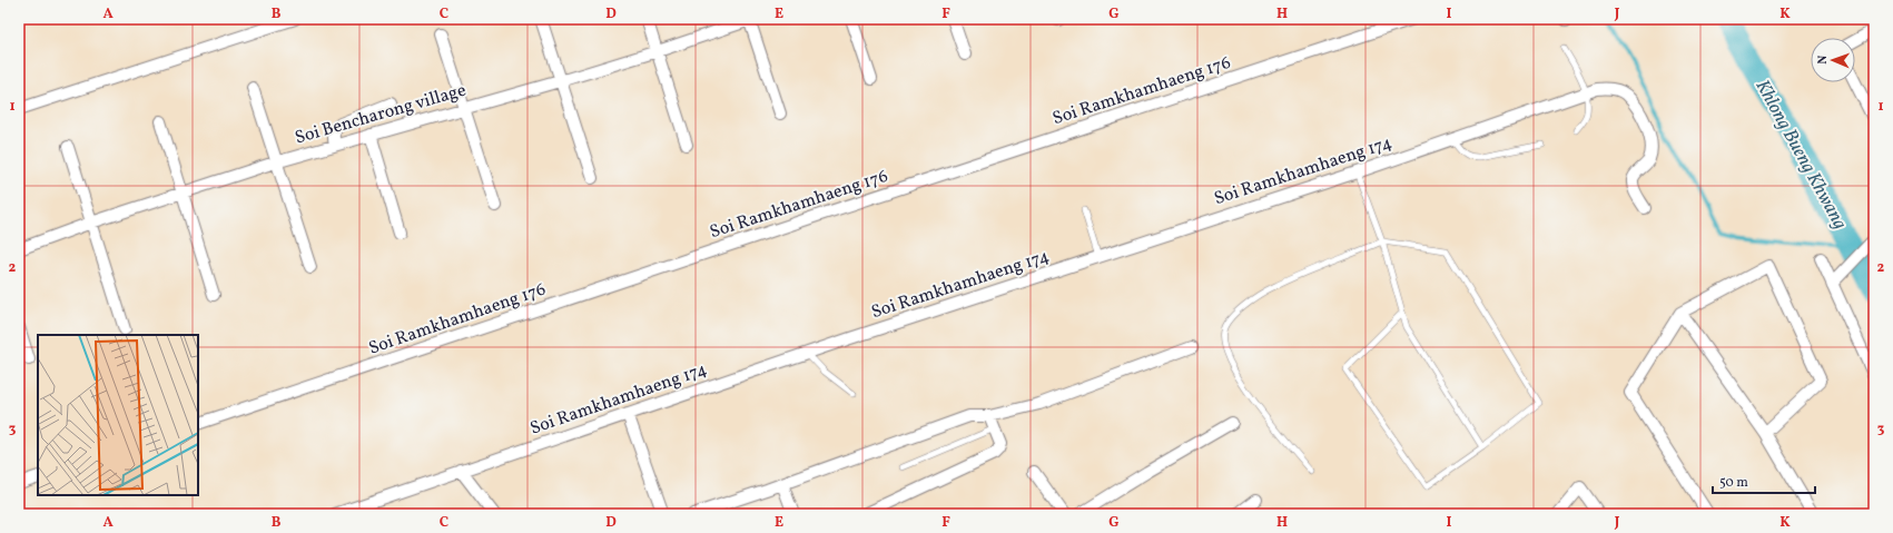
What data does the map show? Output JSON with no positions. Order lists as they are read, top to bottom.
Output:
{
  "streets": {
    "street": ["Soi Ramkhamhaeng 176", "Soi Bencharong village", "Soi Ramkhamhaeng 174"]
  },
  "water": ["Khlong Bueng Khwang"],
  "scale_bar": "50 m",
  "north": "left",
  "grid": {
    "columns": [
      "A",
      "B",
      "C",
      "D",
      "E",
      "F",
      "G",
      "H",
      "I",
      "J",
      "K"
    ],
    "rows": ["1", "2", "3"]
  }
}
